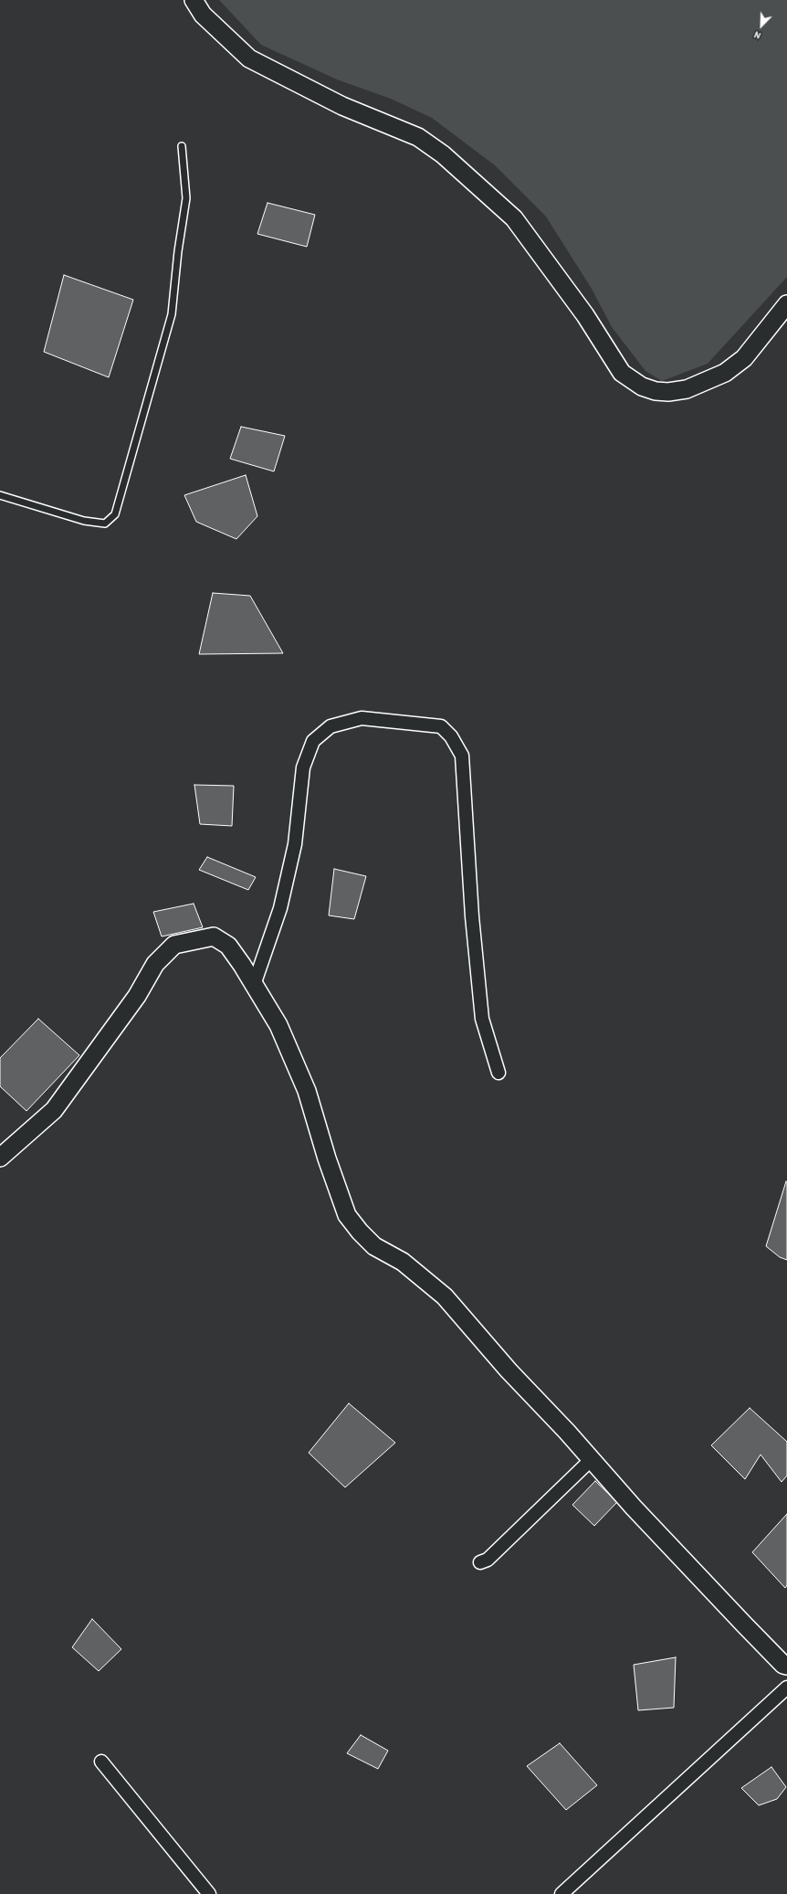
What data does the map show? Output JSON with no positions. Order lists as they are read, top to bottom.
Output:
{
  "north": "bottom left"
}
